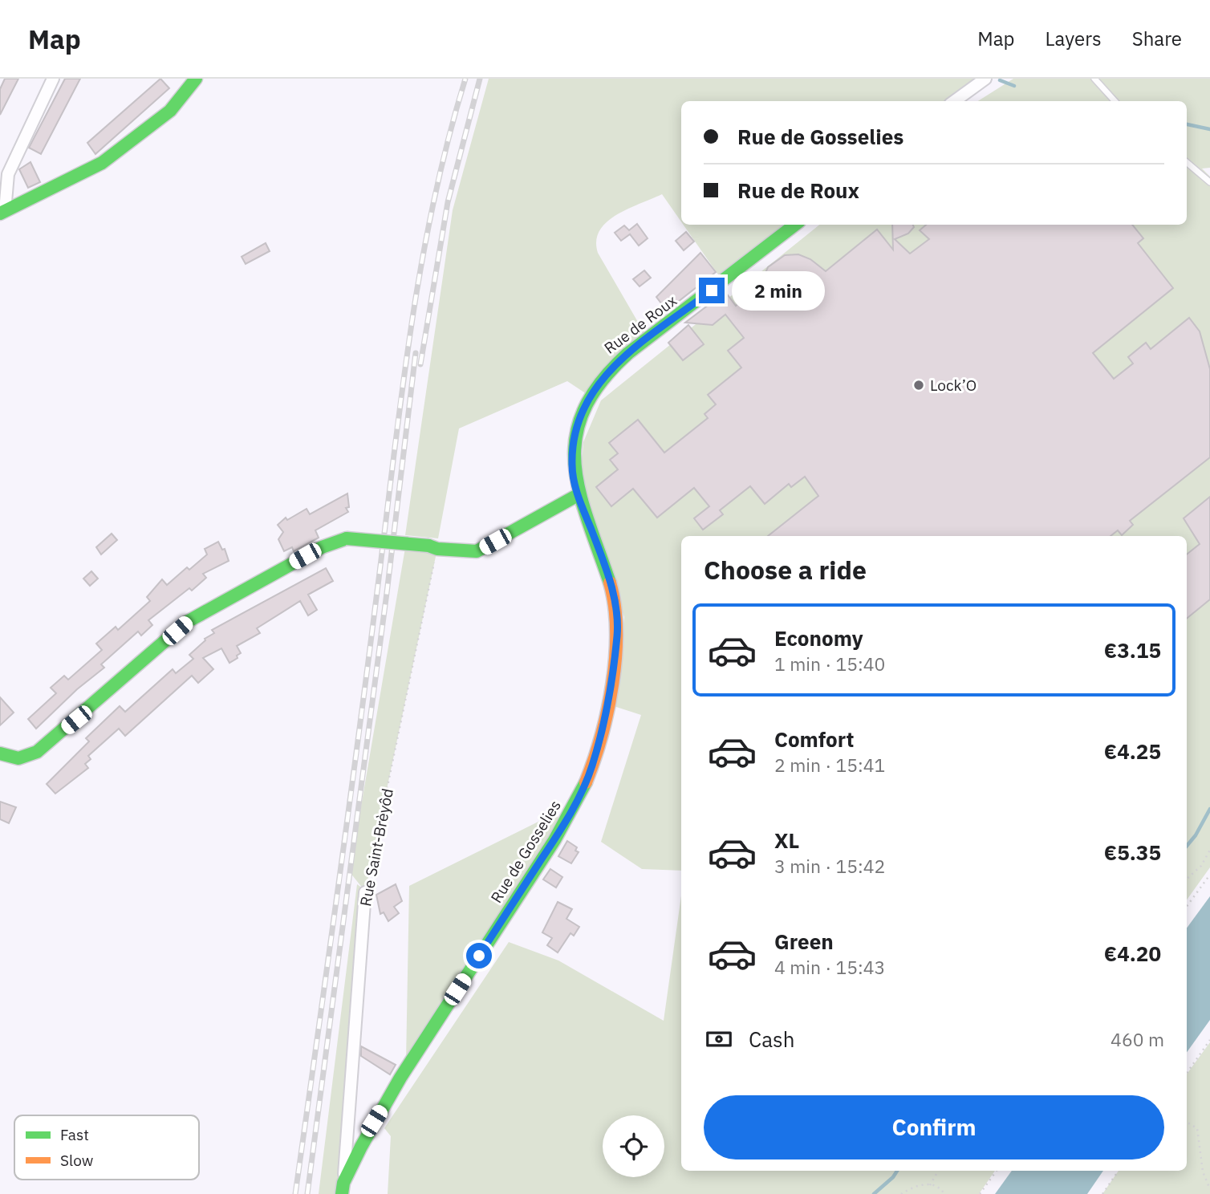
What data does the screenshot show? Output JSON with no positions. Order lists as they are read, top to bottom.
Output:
{
  "streets": {
    "street": ["Rue de Roux", "Rue Saint-Brèyôd", "Rue de Gosselies"]
  },
  "crossings": [
    ["Rue de Roux", "Rue de Gosselies"],
    ["Rue Saint-Brèyôd", "Rue de Gosselies"]
  ],
  "places": ["Lock’O"],
  "legend": ["Fast", "Slow"],
  "page": {
    "header": "Map",
    "nav": ["Map", "Layers", "Share"],
    "banner": ["Rue de Gosselies", "Rue de Roux"],
    "bubble": "2 min",
    "heading": "Choose a ride",
    "list": [
      {
        "name": "Economy",
        "note": "1 min · 15:40",
        "value": "€3.15"
      },
      {
        "name": "Comfort",
        "note": "2 min · 15:41",
        "value": "€4.25"
      },
      {
        "name": "XL",
        "note": "3 min · 15:42",
        "value": "€5.35"
      },
      {
        "name": "Green",
        "note": "4 min · 15:43",
        "value": "€4.20"
      }
    ],
    "pay": ["Cash", "460 m"],
    "buttons": "Confirm"
  }
}
